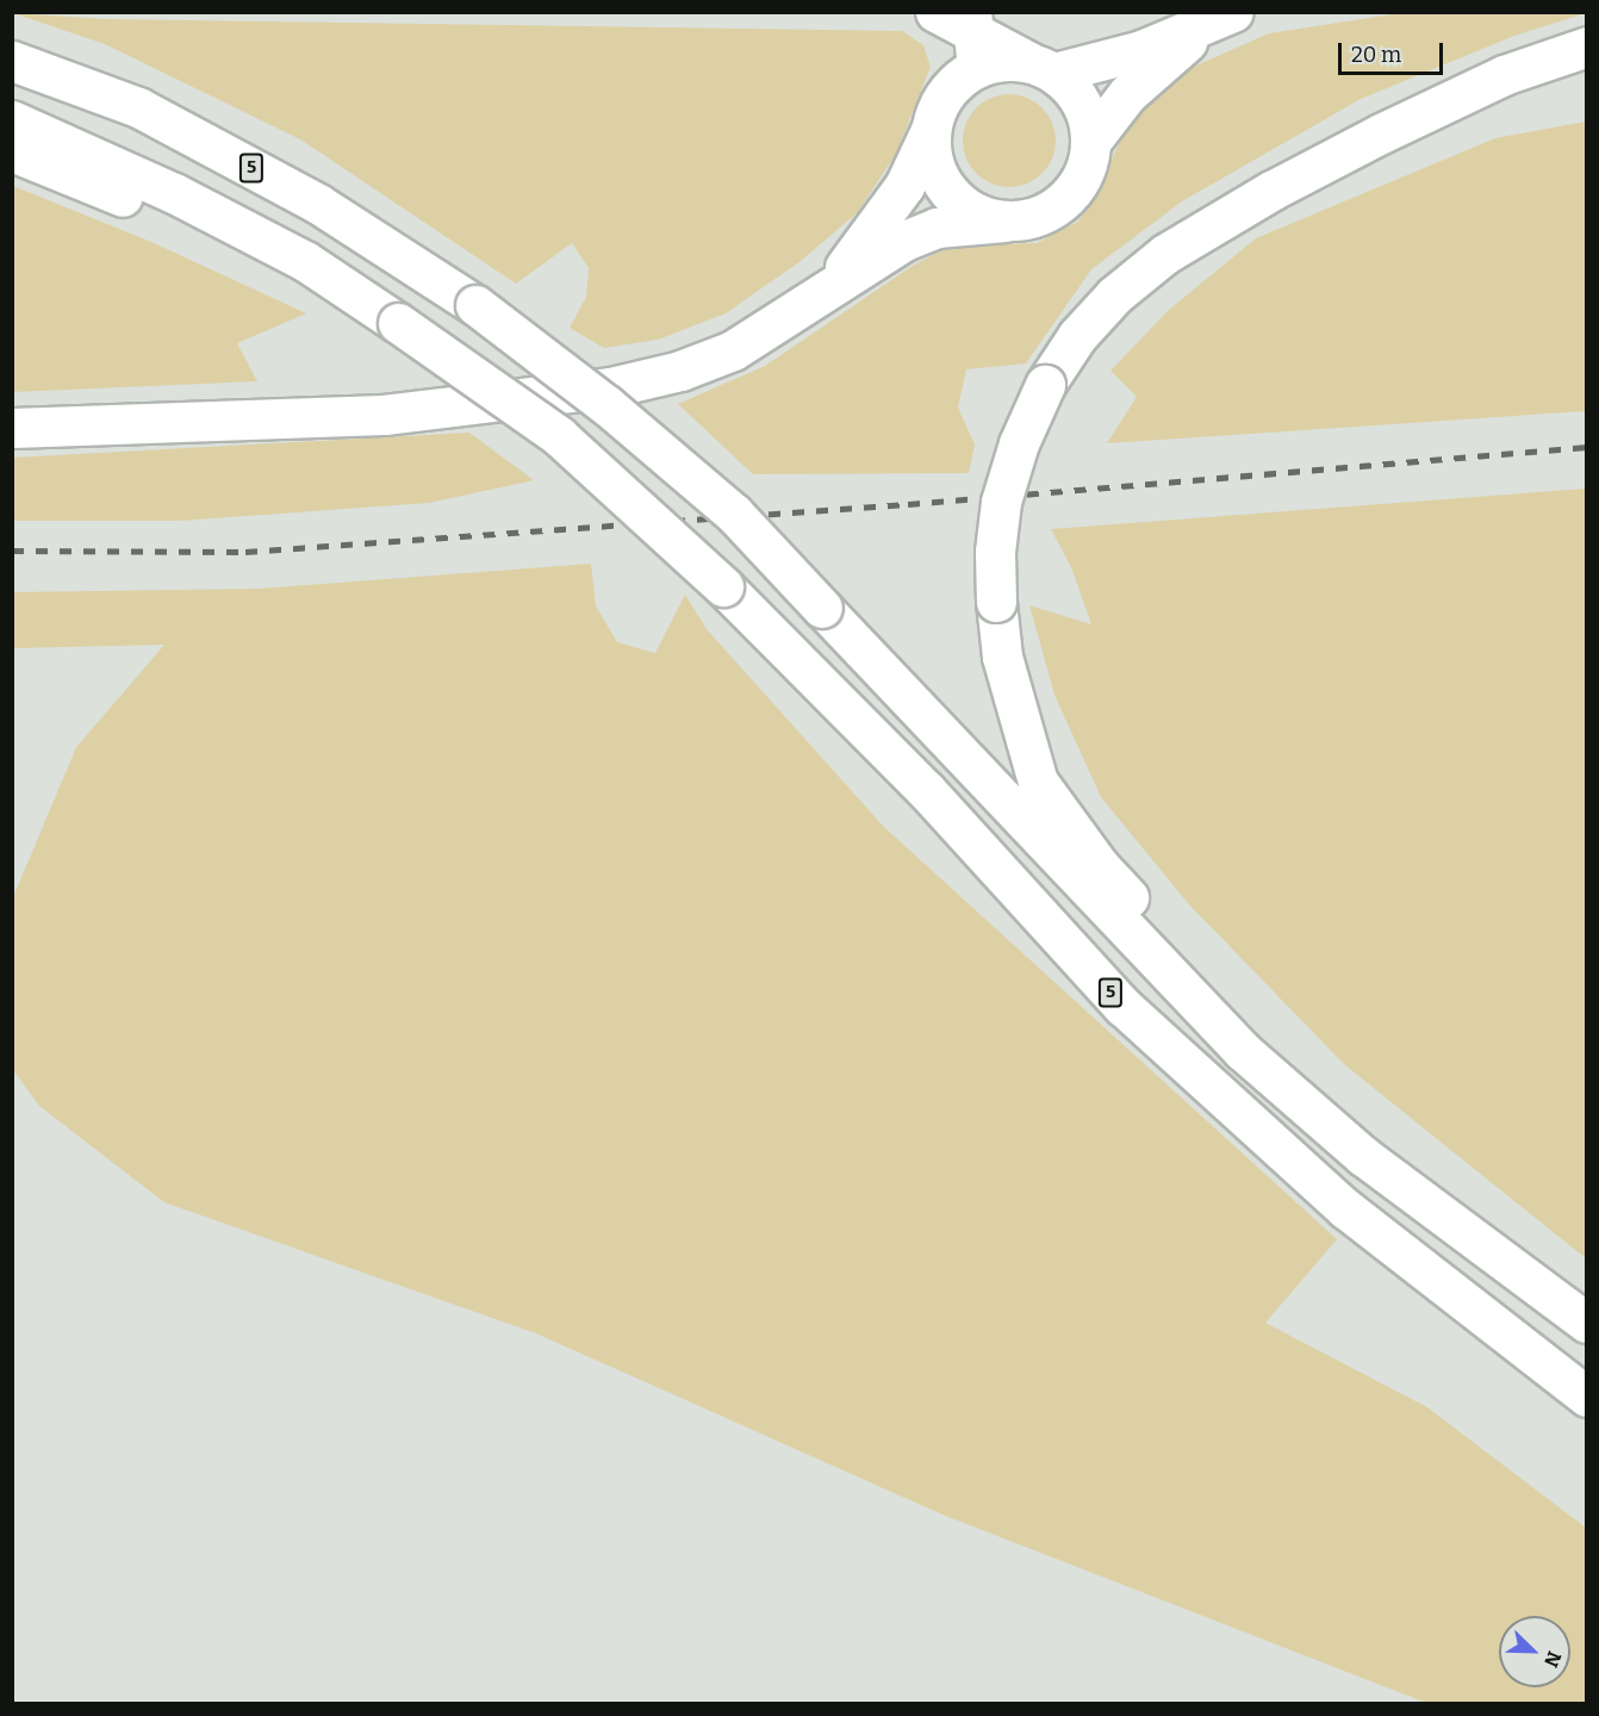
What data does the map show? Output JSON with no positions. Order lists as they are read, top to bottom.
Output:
{
  "streets": {
    "main road": ["5"]
  },
  "scale_bar": "20 m",
  "north": "bottom right"
}
